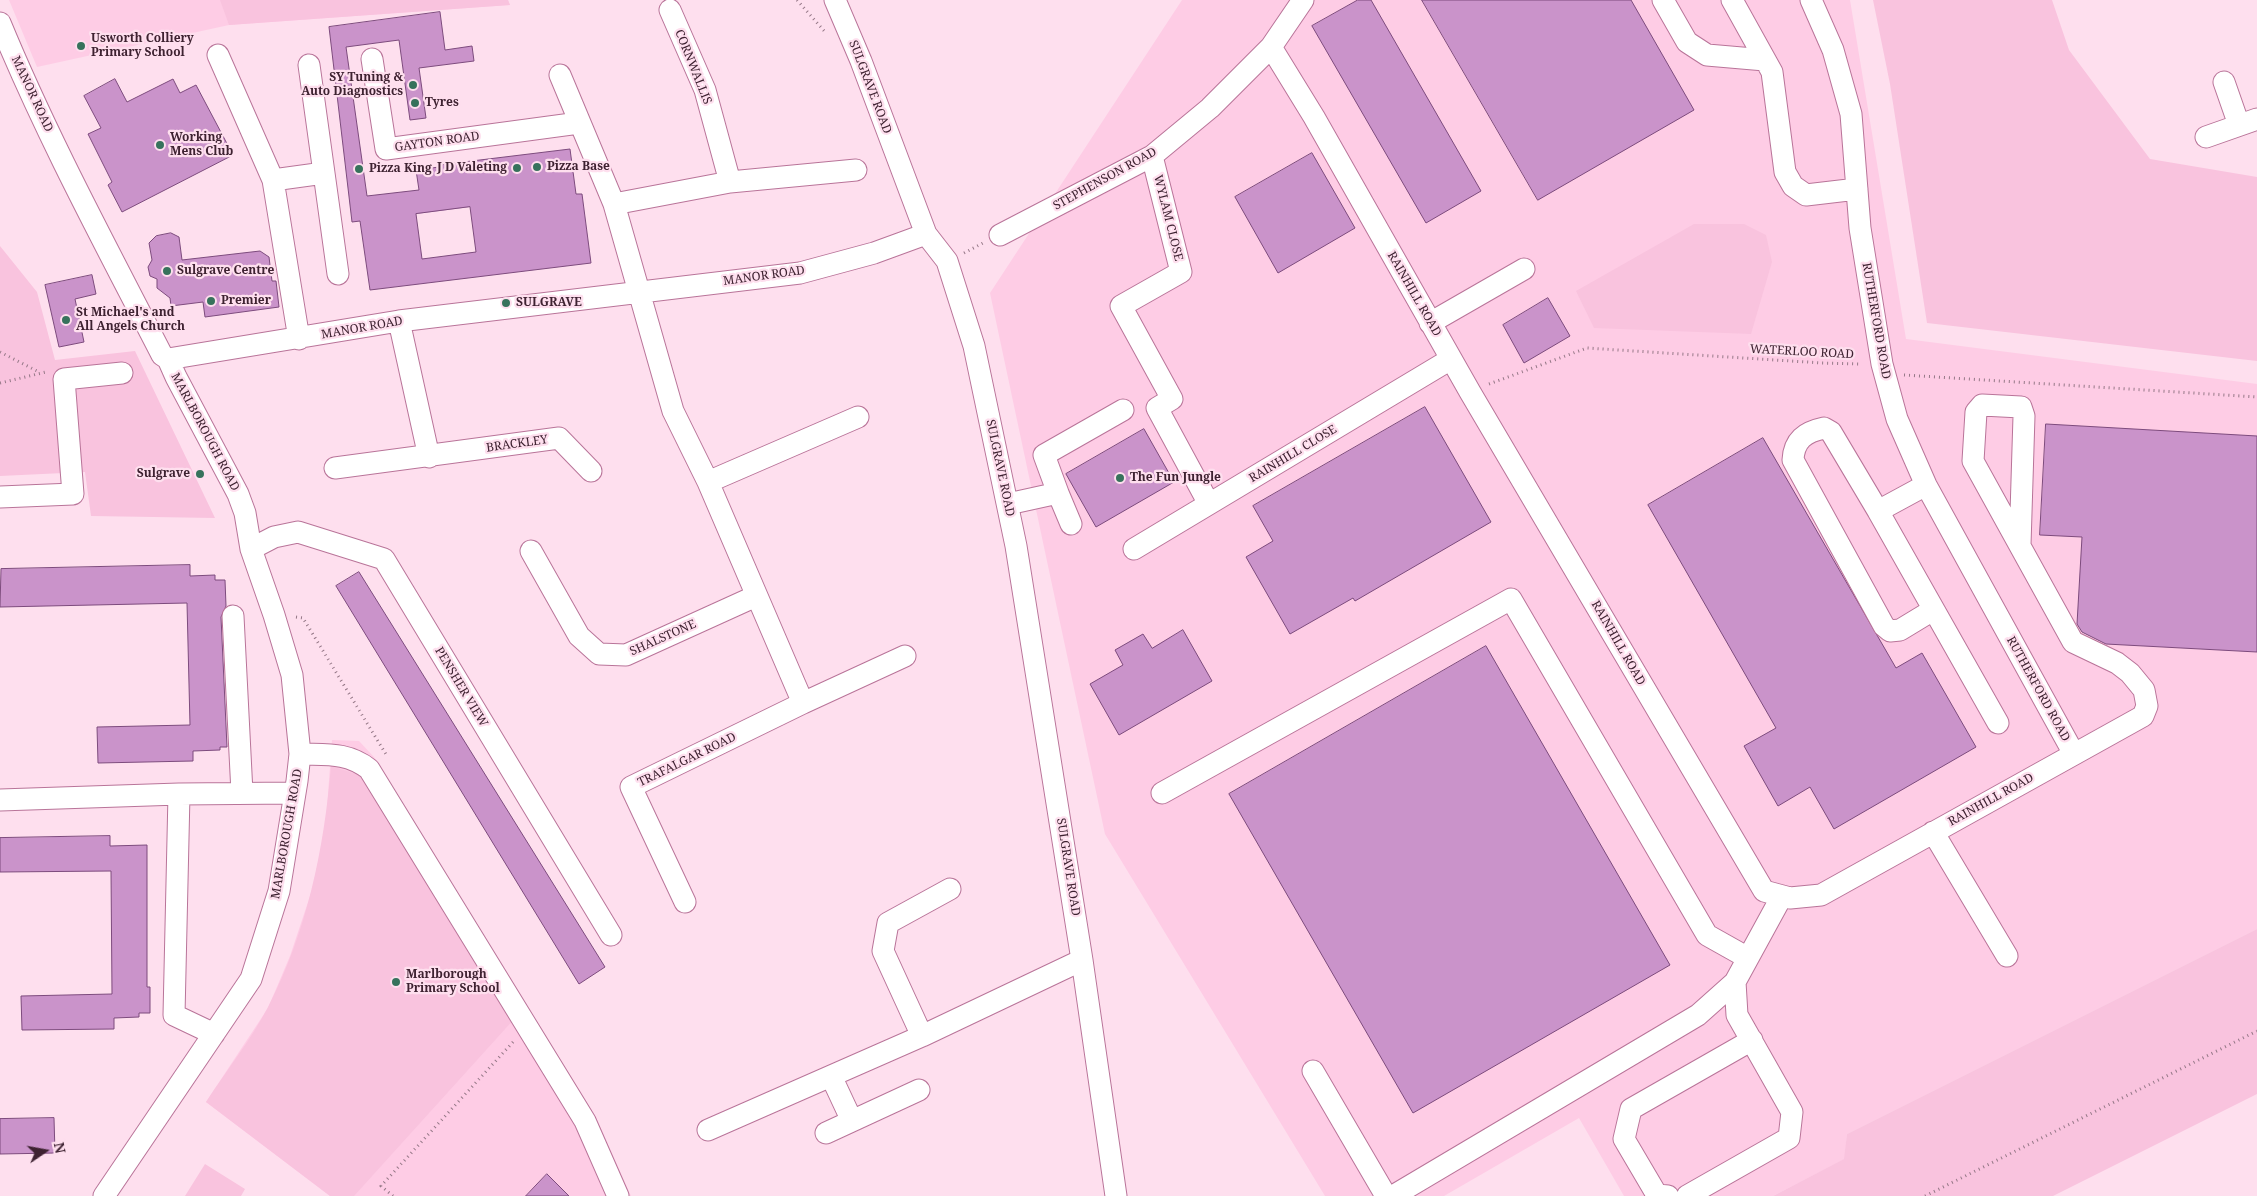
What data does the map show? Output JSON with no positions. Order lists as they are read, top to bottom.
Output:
{
  "streets": {
    "street": [
      "CORNWALLIS",
      "SULGRAVE ROAD",
      "MANOR ROAD",
      "GAYTON ROAD",
      "STEPHENSON ROAD",
      "WYLAM CLOSE",
      "RAINHILL ROAD",
      "RUTHERFORD ROAD",
      "MARLBOROUGH ROAD",
      "BRACKLEY",
      "RAINHILL CLOSE",
      "SHALSTONE",
      "PENSHER VIEW",
      "TRAFALGAR ROAD"
    ],
    "path": ["WATERLOO ROAD"]
  },
  "crossings": [
    ["SULGRAVE ROAD", "MANOR ROAD"],
    ["MANOR ROAD", "MARLBOROUGH ROAD"],
    ["STEPHENSON ROAD", "WYLAM CLOSE"],
    ["STEPHENSON ROAD", "RAINHILL ROAD"],
    ["WYLAM CLOSE", "RAINHILL CLOSE"],
    ["RAINHILL ROAD", "RUTHERFORD ROAD"],
    ["RAINHILL ROAD", "WATERLOO ROAD"],
    ["RAINHILL ROAD", "RAINHILL CLOSE"],
    ["RUTHERFORD ROAD", "WATERLOO ROAD"],
    ["MARLBOROUGH ROAD", "PENSHER VIEW"]
  ],
  "places": [
    "Usworth Colliery Primary School",
    "SY Tuning & Auto Diagnostics",
    "Tyres",
    "Working Mens Club",
    "Pizza Base",
    "J D Valeting",
    "Pizza King",
    "Sulgrave Centre",
    "Premier",
    "SULGRAVE",
    "St Michael's and All Angels Church",
    "Sulgrave",
    "The Fun Jungle",
    "Marlborough Primary School"
  ],
  "north": "right"
}
